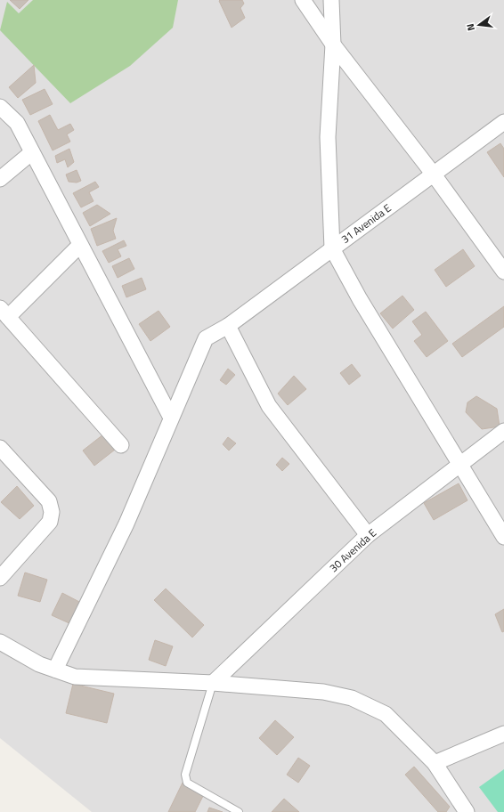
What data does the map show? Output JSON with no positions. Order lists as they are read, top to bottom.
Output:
{
  "streets": {
    "street": ["31 Avenida E", "30 Avenida E"]
  },
  "north": "left"
}
